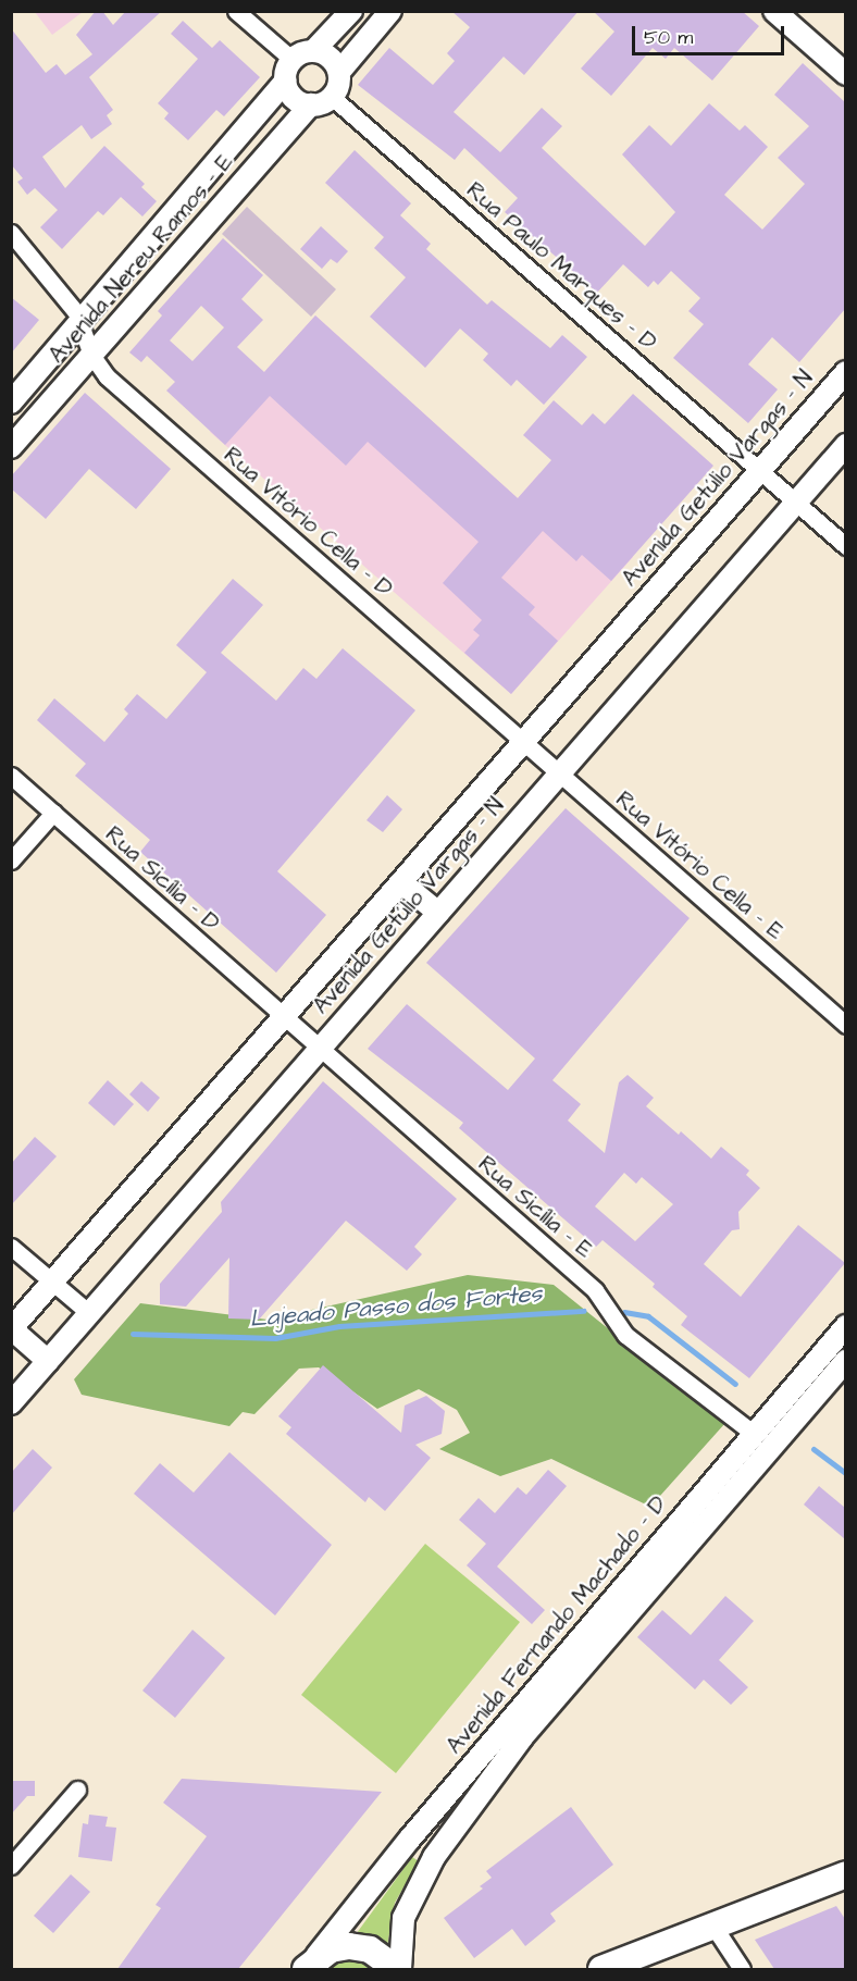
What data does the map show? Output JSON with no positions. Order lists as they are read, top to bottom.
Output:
{
  "streets": {
    "street": [
      "Avenida Nereu Ramos - E",
      "Rua Paulo Marques - D",
      "Avenida Getúlio Vargas - N",
      "Rua Vitório Cella - D",
      "Rua Vitório Cella - E",
      "Rua Sicília - D",
      "Rua Sicília - E",
      "Avenida Fernando Machado - D"
    ]
  },
  "crossings": [
    ["Avenida Nereu Ramos - E", "Rua Paulo Marques - D"],
    ["Avenida Nereu Ramos - E", "Rua Vitório Cella - D"],
    ["Rua Paulo Marques - D", "Avenida Getúlio Vargas - N"],
    ["Avenida Getúlio Vargas - N", "Rua Vitório Cella - D"],
    ["Avenida Getúlio Vargas - N", "Rua Vitório Cella - E"],
    ["Avenida Getúlio Vargas - N", "Rua Sicília - D"],
    ["Avenida Getúlio Vargas - N", "Rua Sicília - E"],
    ["Rua Vitório Cella - D", "Rua Vitório Cella - E"],
    ["Rua Sicília - D", "Rua Sicília - E"],
    ["Rua Sicília - E", "Avenida Fernando Machado - D"]
  ],
  "water": ["Lajeado Passo dos Fortes"],
  "scale_bar": "50 m"
}
